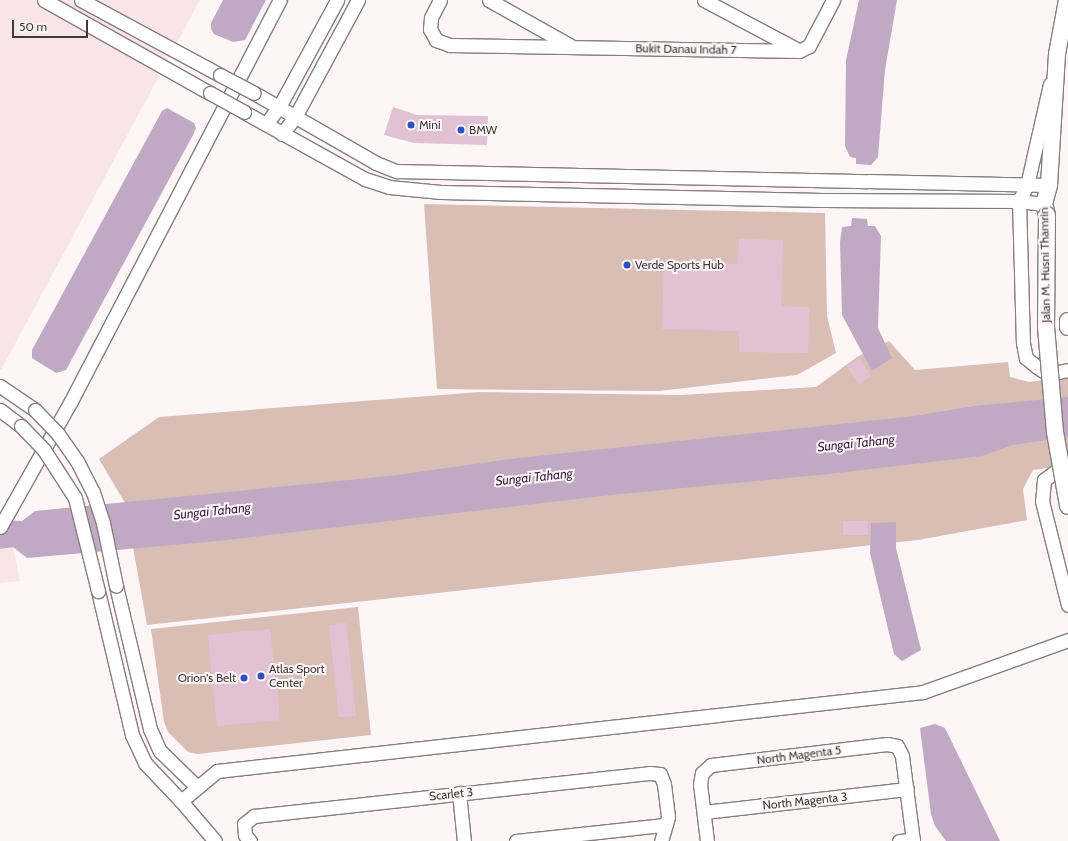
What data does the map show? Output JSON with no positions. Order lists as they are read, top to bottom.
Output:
{
  "streets": {
    "main road": ["Jalan M. Husni Thamrin"],
    "street": [
      "Bukit Danau Indah 7",
      "North Magenta 5",
      "Scarlet 3",
      "North Magenta 3"
    ]
  },
  "crossings": [
    ["North Magenta 5", "North Magenta 3"]
  ],
  "water": ["Sungai Tahang"],
  "places": [
    "Mini",
    "BMW",
    "Verde Sports Hub",
    "Atlas Sport Center",
    "Orion's Belt"
  ],
  "scale_bar": "50 m"
}
